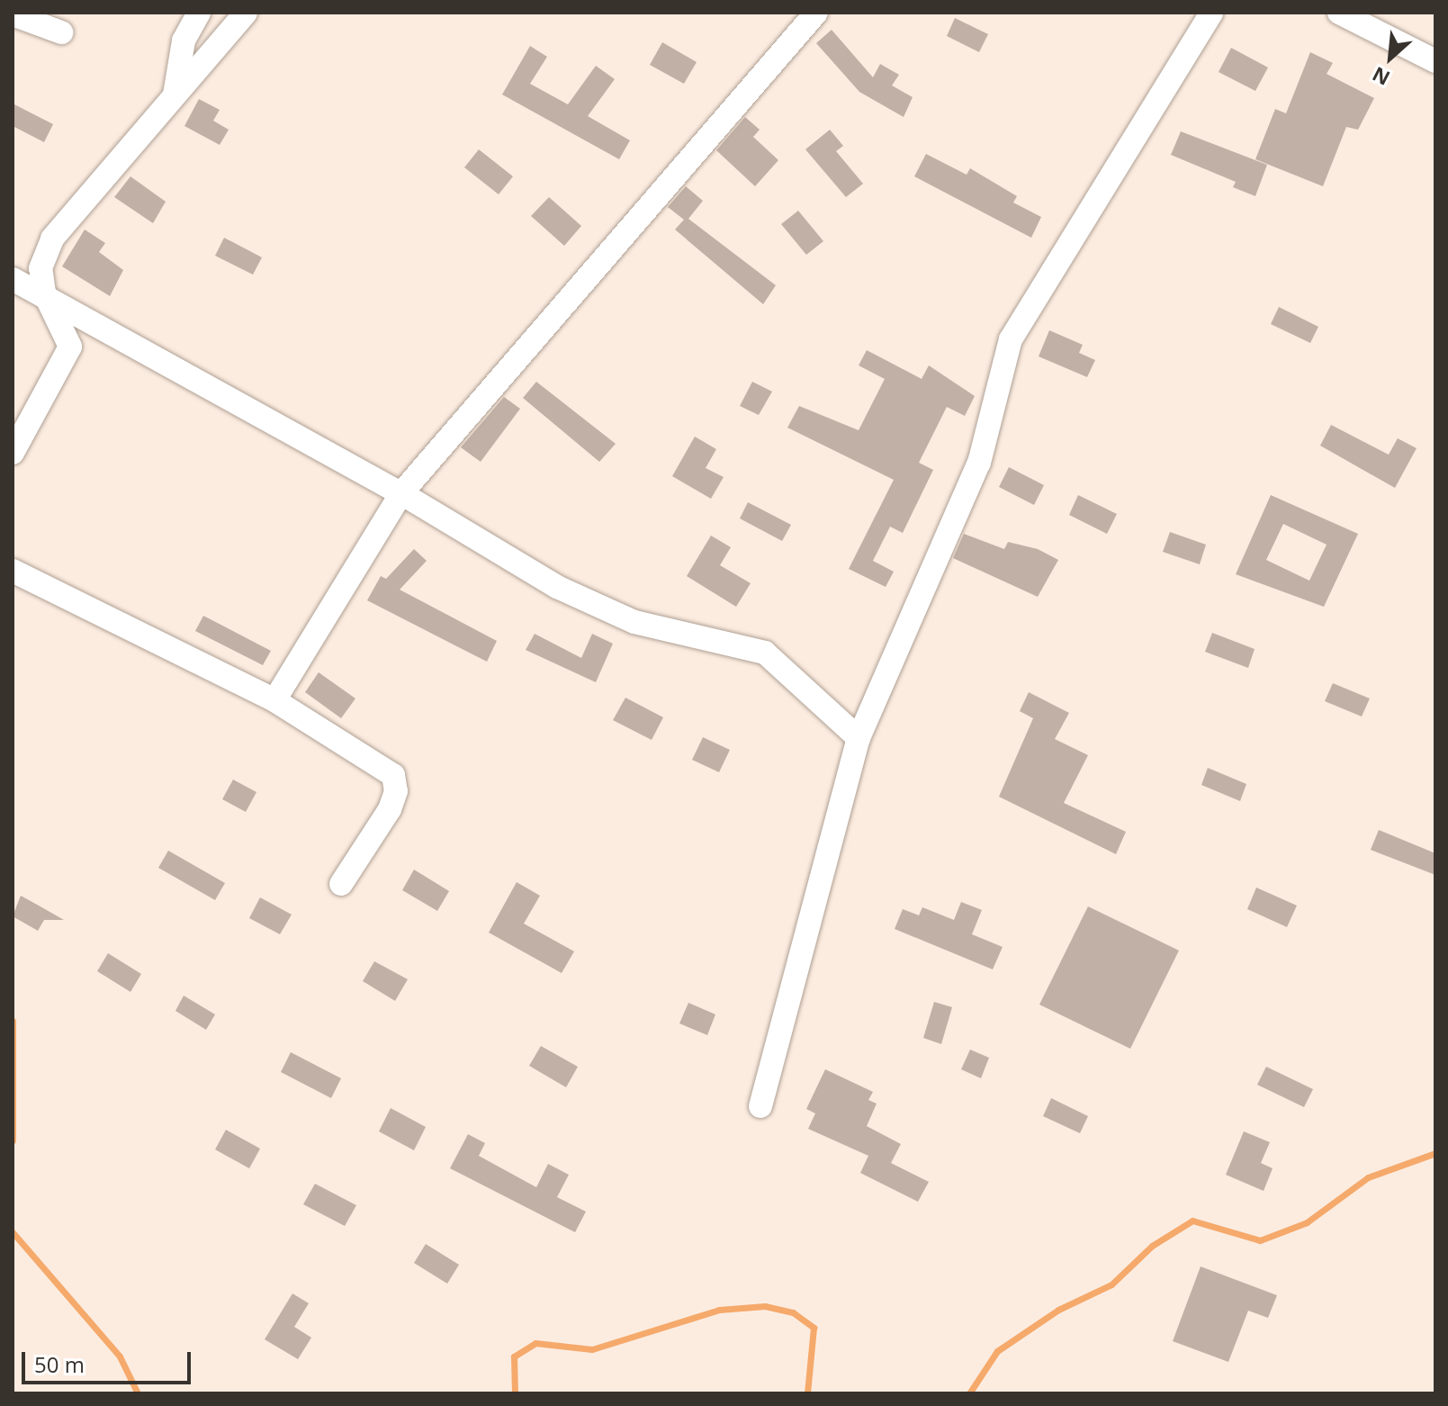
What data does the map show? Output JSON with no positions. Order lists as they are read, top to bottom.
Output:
{
  "scale_bar": "50 m",
  "north": "bottom left"
}
